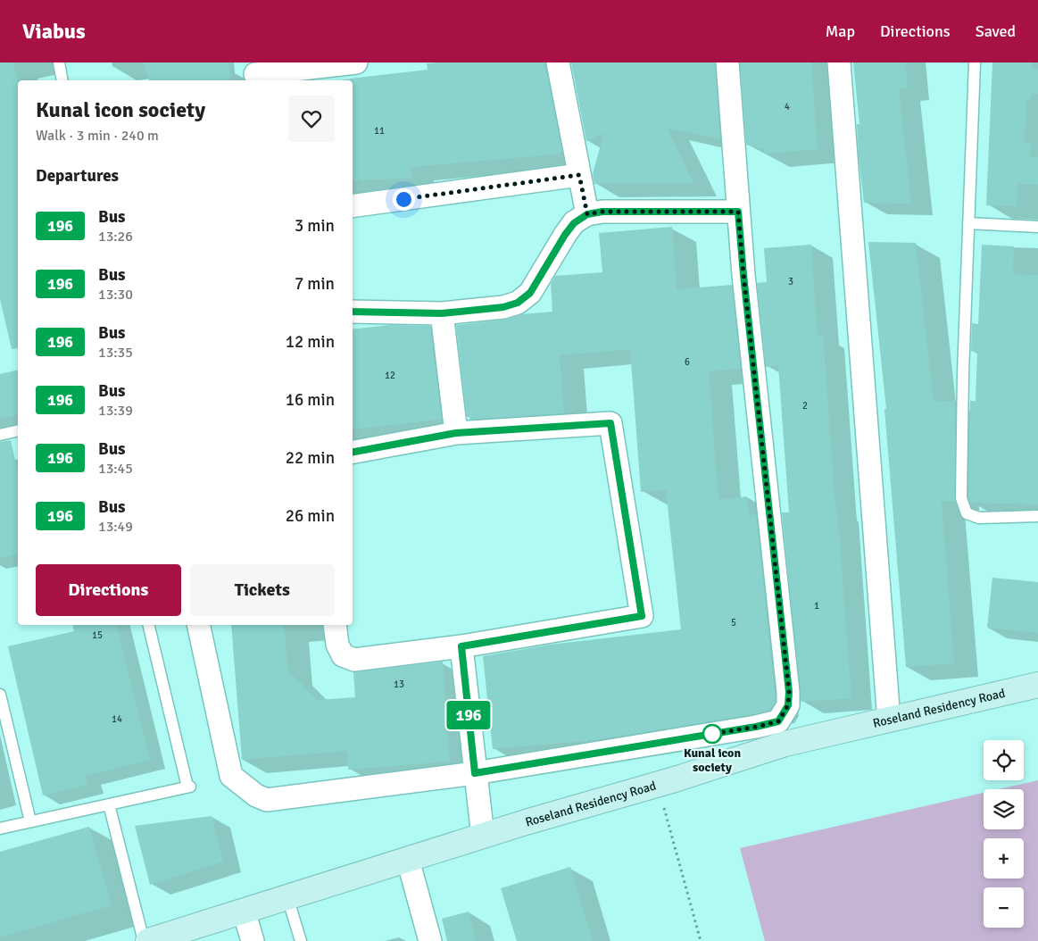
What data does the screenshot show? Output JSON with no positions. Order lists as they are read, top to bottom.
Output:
{
  "streets": {
    "street": ["Roseland Residency Road"]
  },
  "places": ["Kunal icon society"],
  "lines": ["bus line 196"],
  "house_numbers": [
    "4",
    "11",
    "3",
    "6",
    "12",
    "2",
    "1",
    "5",
    "15",
    "13",
    "14"
  ],
  "page": {
    "header": "Viabus",
    "nav": ["Map", "Directions", "Saved"],
    "on_map": "196",
    "heading": [
      ["Kunal icon society", "Walk · 3 min · 240 m"],
      "Departures"
    ],
    "list": [
      {
        "mark": "196",
        "name": "Bus",
        "note": "13:26",
        "value": "3 min"
      },
      {
        "mark": "196",
        "name": "Bus",
        "note": "13:30",
        "value": "7 min"
      },
      {
        "mark": "196",
        "name": "Bus",
        "note": "13:35",
        "value": "12 min"
      },
      {
        "mark": "196",
        "name": "Bus",
        "note": "13:39",
        "value": "16 min"
      },
      {
        "mark": "196",
        "name": "Bus",
        "note": "13:45",
        "value": "22 min"
      },
      {
        "mark": "196",
        "name": "Bus",
        "note": "13:49",
        "value": "26 min"
      }
    ],
    "buttons": ["Directions", "Tickets"],
    "map_buttons": ["+", "−"]
  }
}
